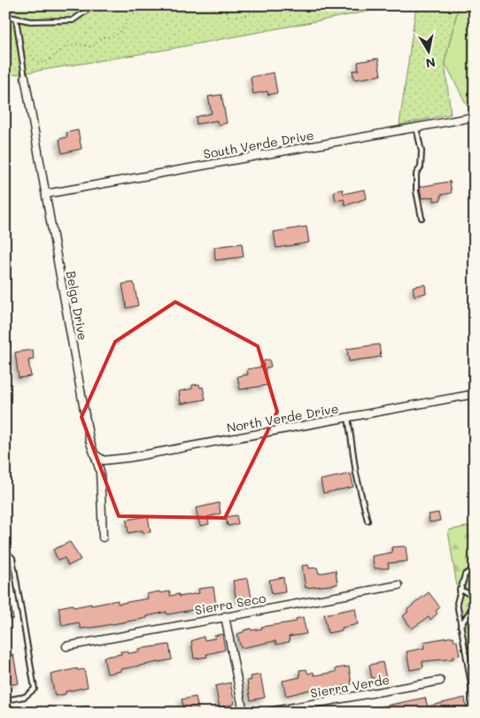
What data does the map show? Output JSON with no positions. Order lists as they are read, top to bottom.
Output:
{
  "streets": {
    "street": [
      "South Verde Drive",
      "Belga Drive",
      "North Verde Drive",
      "Sierra Seco",
      "Sierra Verde"
    ]
  },
  "crossings": [
    ["South Verde Drive", "Belga Drive"],
    ["Belga Drive", "North Verde Drive"]
  ],
  "north": "bottom"
}
